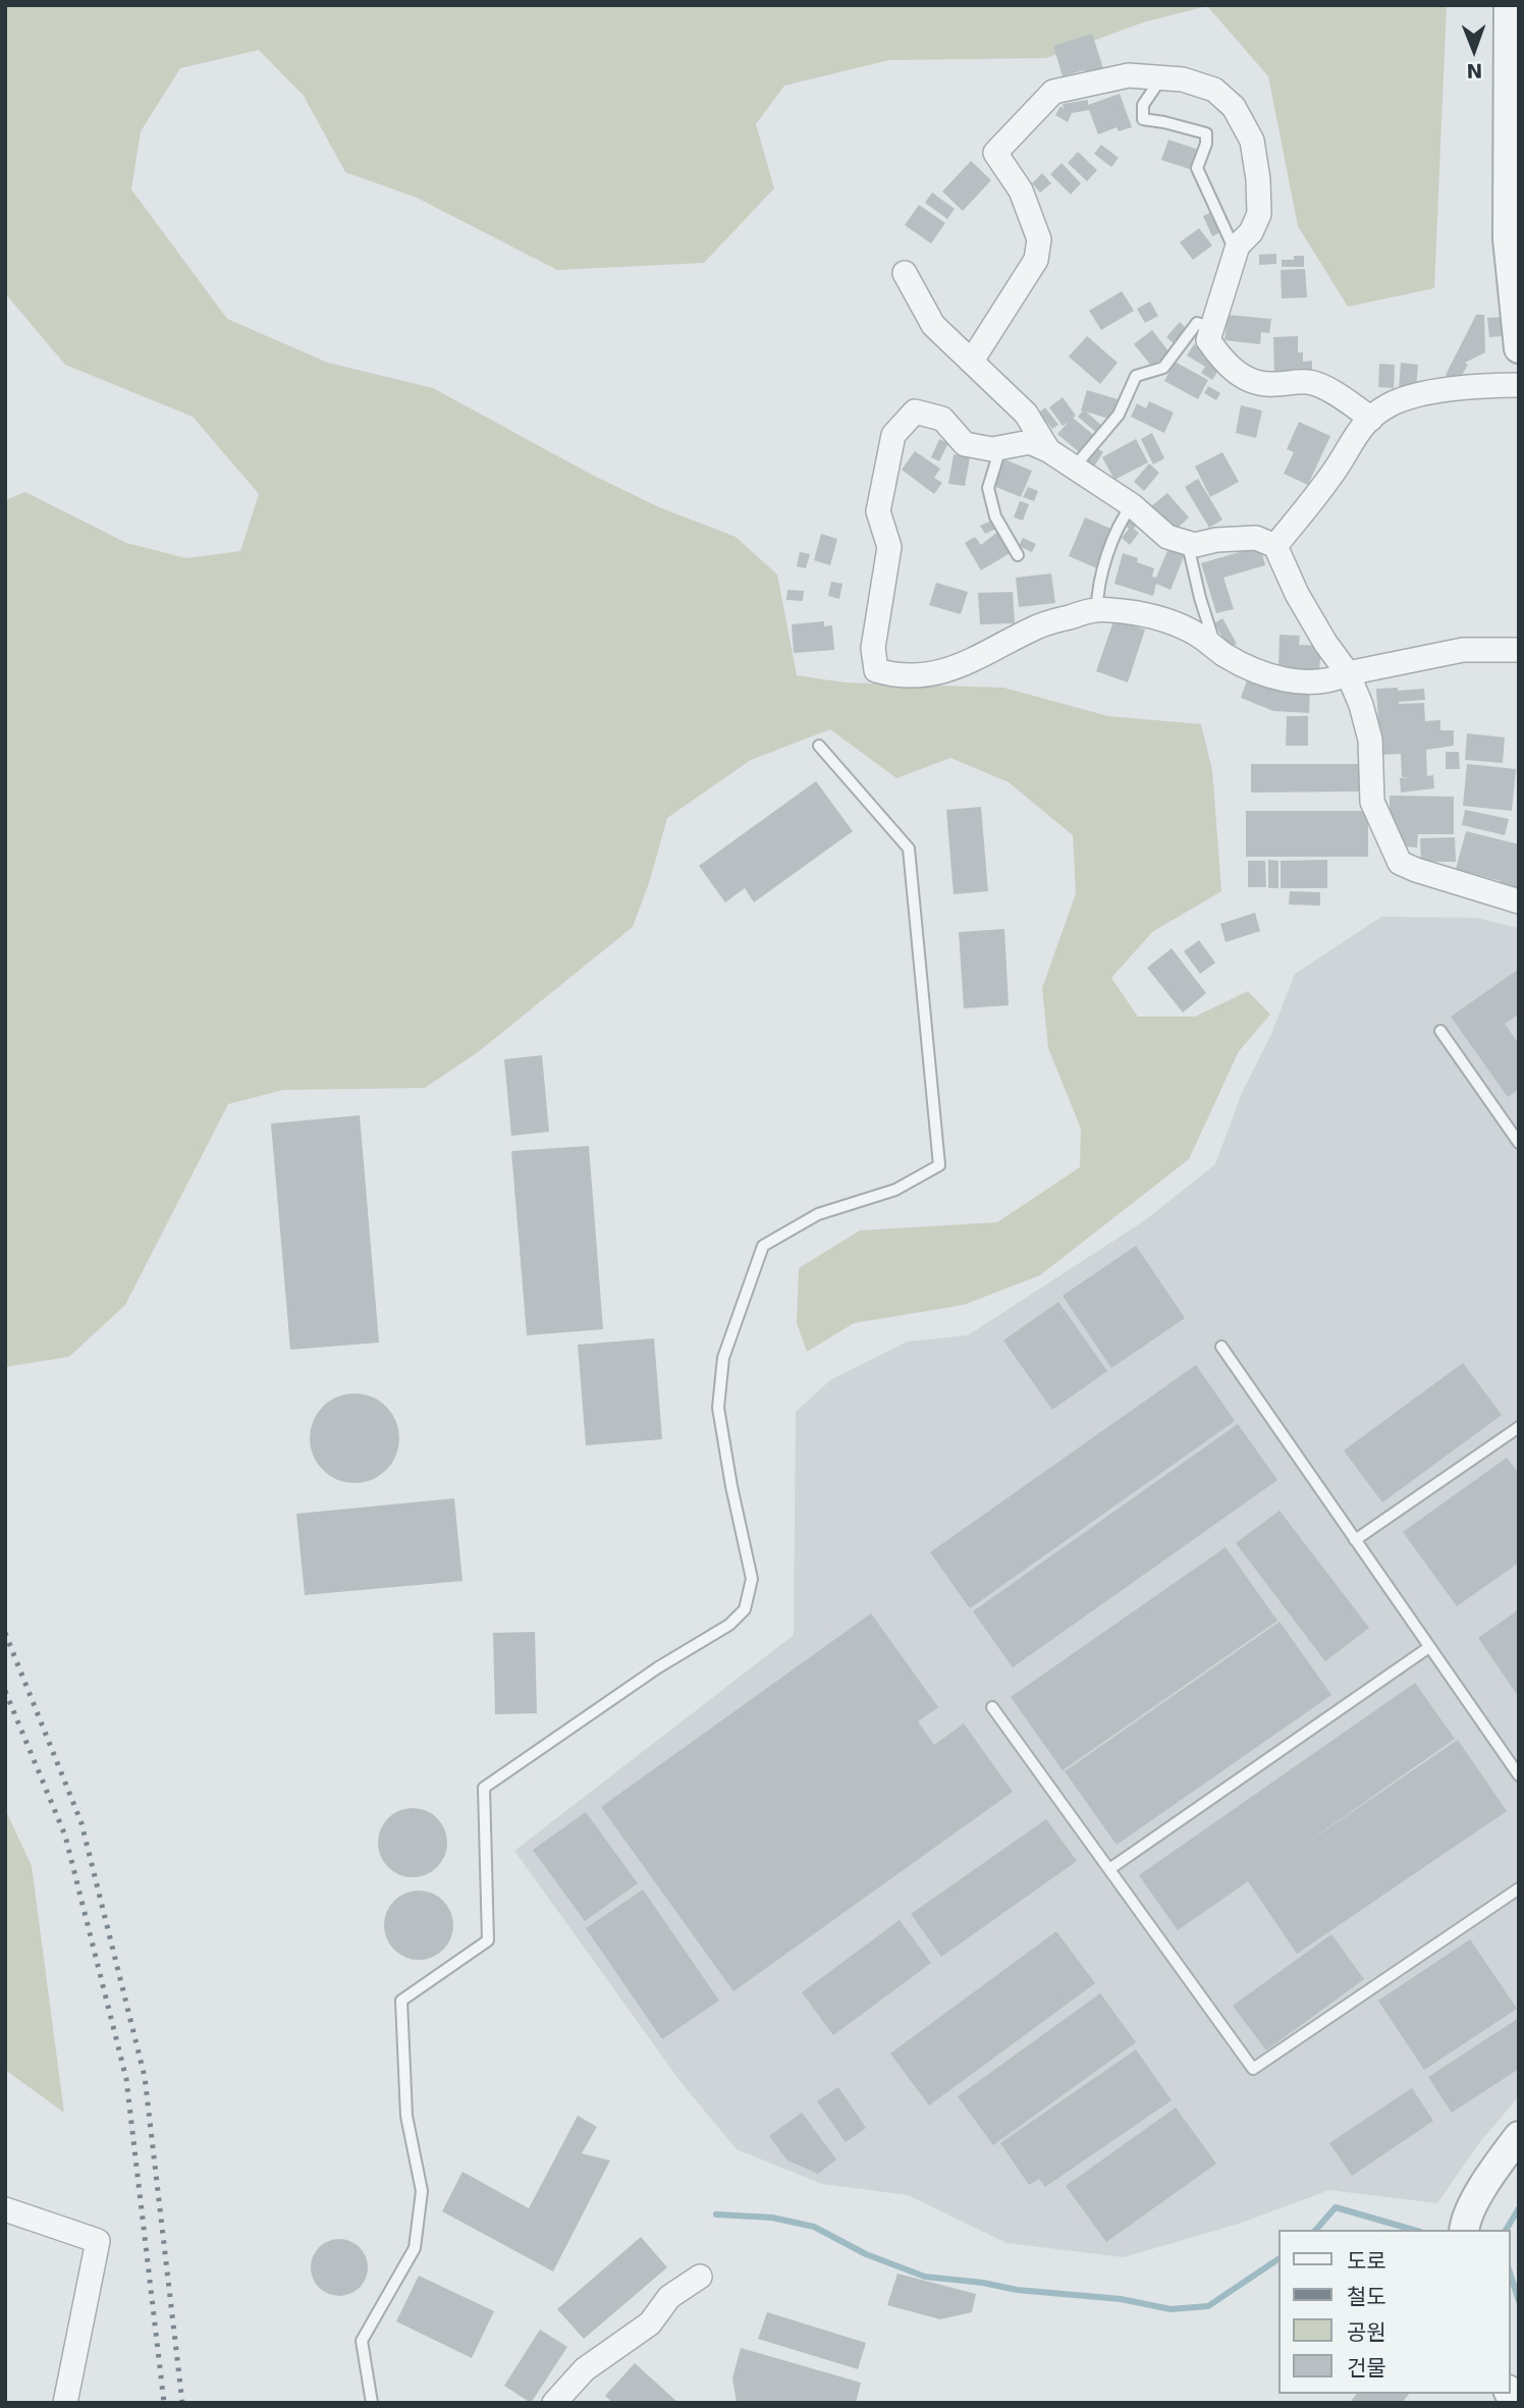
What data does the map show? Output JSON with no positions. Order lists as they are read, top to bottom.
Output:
{
  "legend": [
    "도로",
    "철도",
    "공원",
    "건물"
  ],
  "north": "bottom"
}
